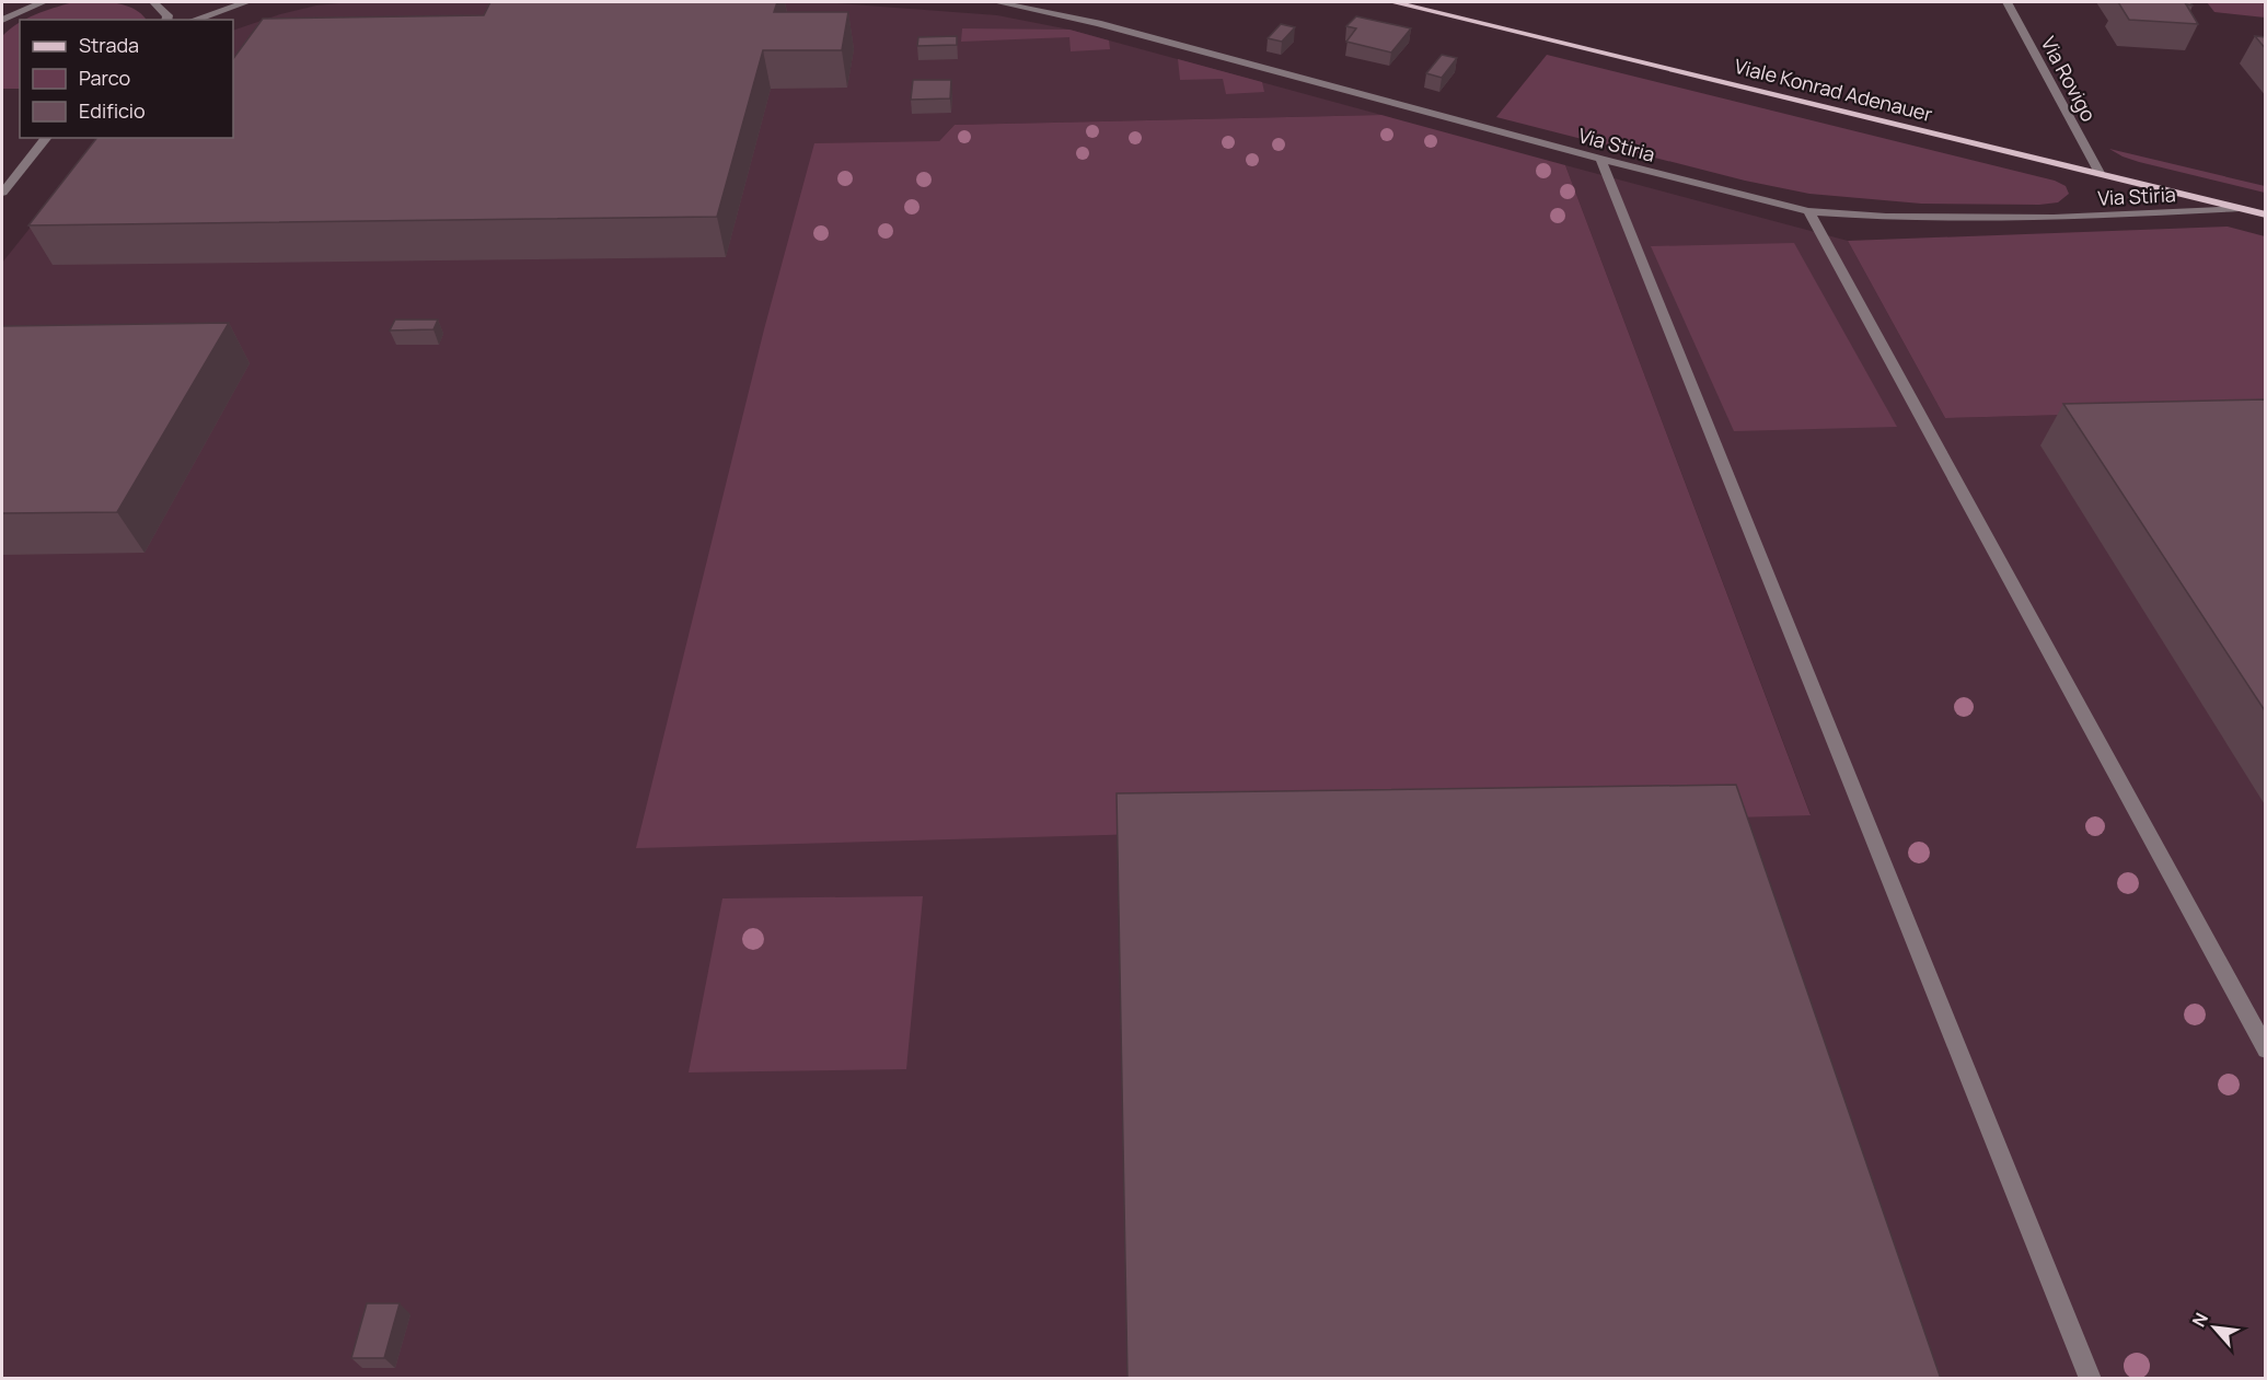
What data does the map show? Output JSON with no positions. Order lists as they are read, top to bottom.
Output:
{
  "streets": {
    "main road": ["Viale Konrad Adenauer"],
    "street": ["Via Rovigo", "Via Stiria"]
  },
  "crossings": [
    ["Via Rovigo", "Viale Konrad Adenauer"],
    ["Viale Konrad Adenauer", "Via Stiria"]
  ],
  "legend": ["Strada", "Parco", "Edificio"],
  "north": "top left"
}
